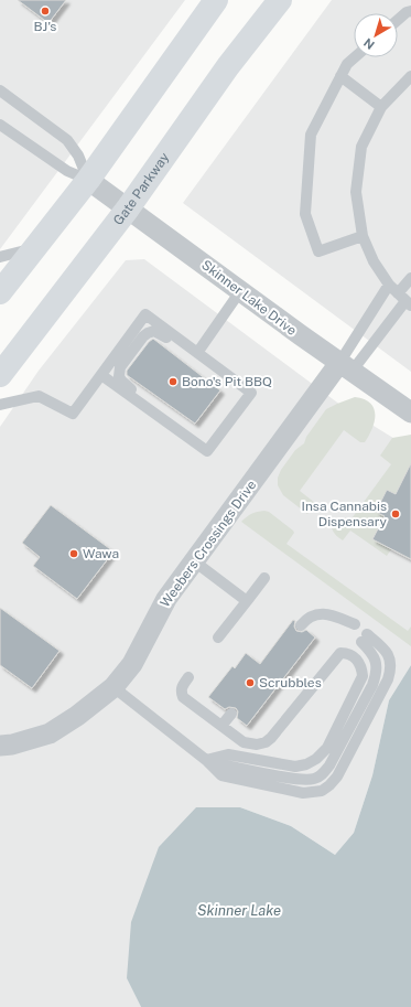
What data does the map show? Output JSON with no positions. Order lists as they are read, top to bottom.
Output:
{
  "streets": {
    "main road": ["Gate Parkway"],
    "street": ["Skinner Lake Drive", "Weebers Crossings Drive"]
  },
  "crossings": [
    ["Gate Parkway", "Skinner Lake Drive"],
    ["Skinner Lake Drive", "Weebers Crossings Drive"]
  ],
  "water": ["Skinner Lake"],
  "places": [
    "BJ's",
    "Bono's Pit BBQ",
    "Insa Cannabis Dispensary",
    "Wawa",
    "Scrubbles"
  ],
  "north": "bottom left"
}
